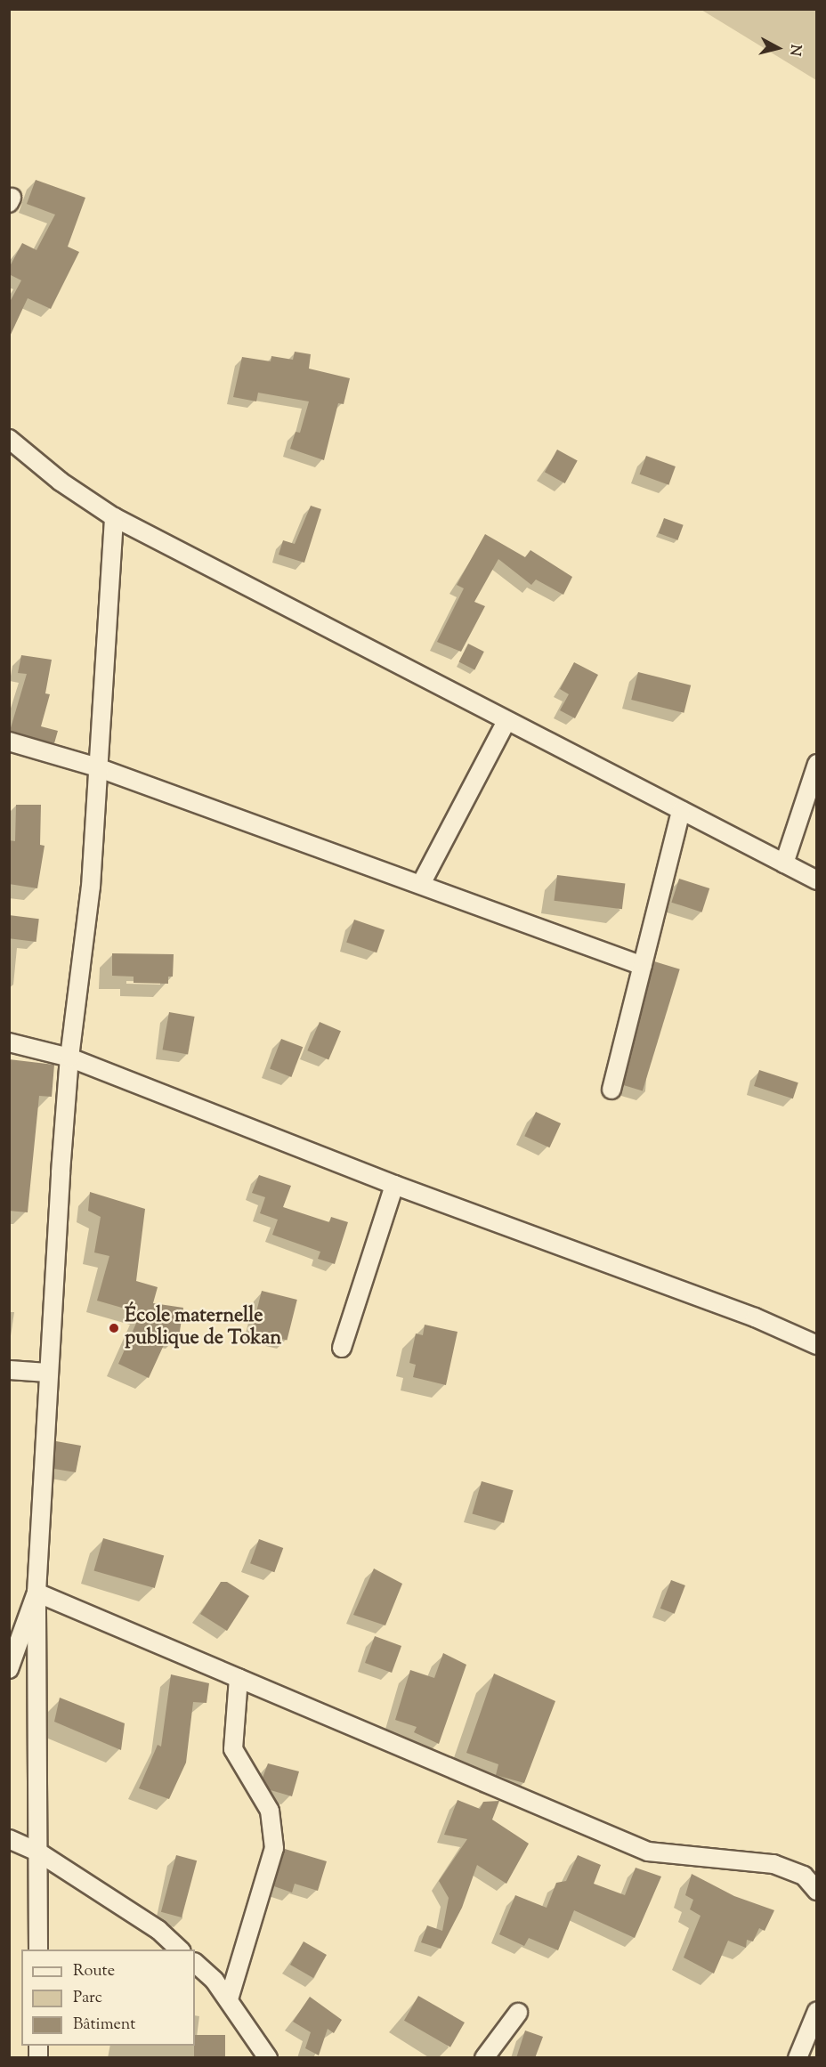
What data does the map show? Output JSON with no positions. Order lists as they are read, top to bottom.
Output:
{
  "places": ["École maternelle publique de Tokan"],
  "legend": ["Route", "Parc", "Bâtiment"],
  "north": "right"
}
